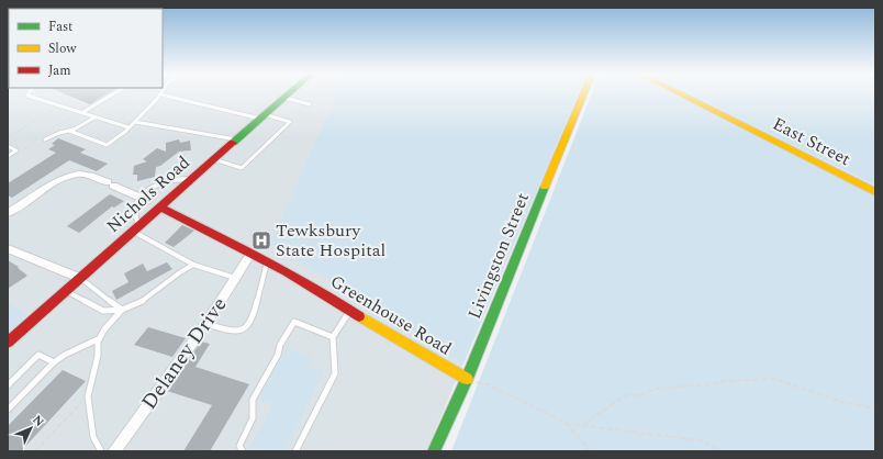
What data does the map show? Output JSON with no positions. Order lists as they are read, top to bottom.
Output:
{
  "streets": {
    "street": [
      "East Street",
      "Nichols Road",
      "Livingston Street",
      "Greenhouse Road",
      "Delaney Drive"
    ]
  },
  "crossings": [
    ["Nichols Road", "Greenhouse Road"],
    ["Livingston Street", "Greenhouse Road"],
    ["Greenhouse Road", "Delaney Drive"]
  ],
  "places": {
    "hospital": ["Tewksbury State Hospital"]
  },
  "legend": ["Fast", "Slow", "Jam"],
  "north": "top right"
}
